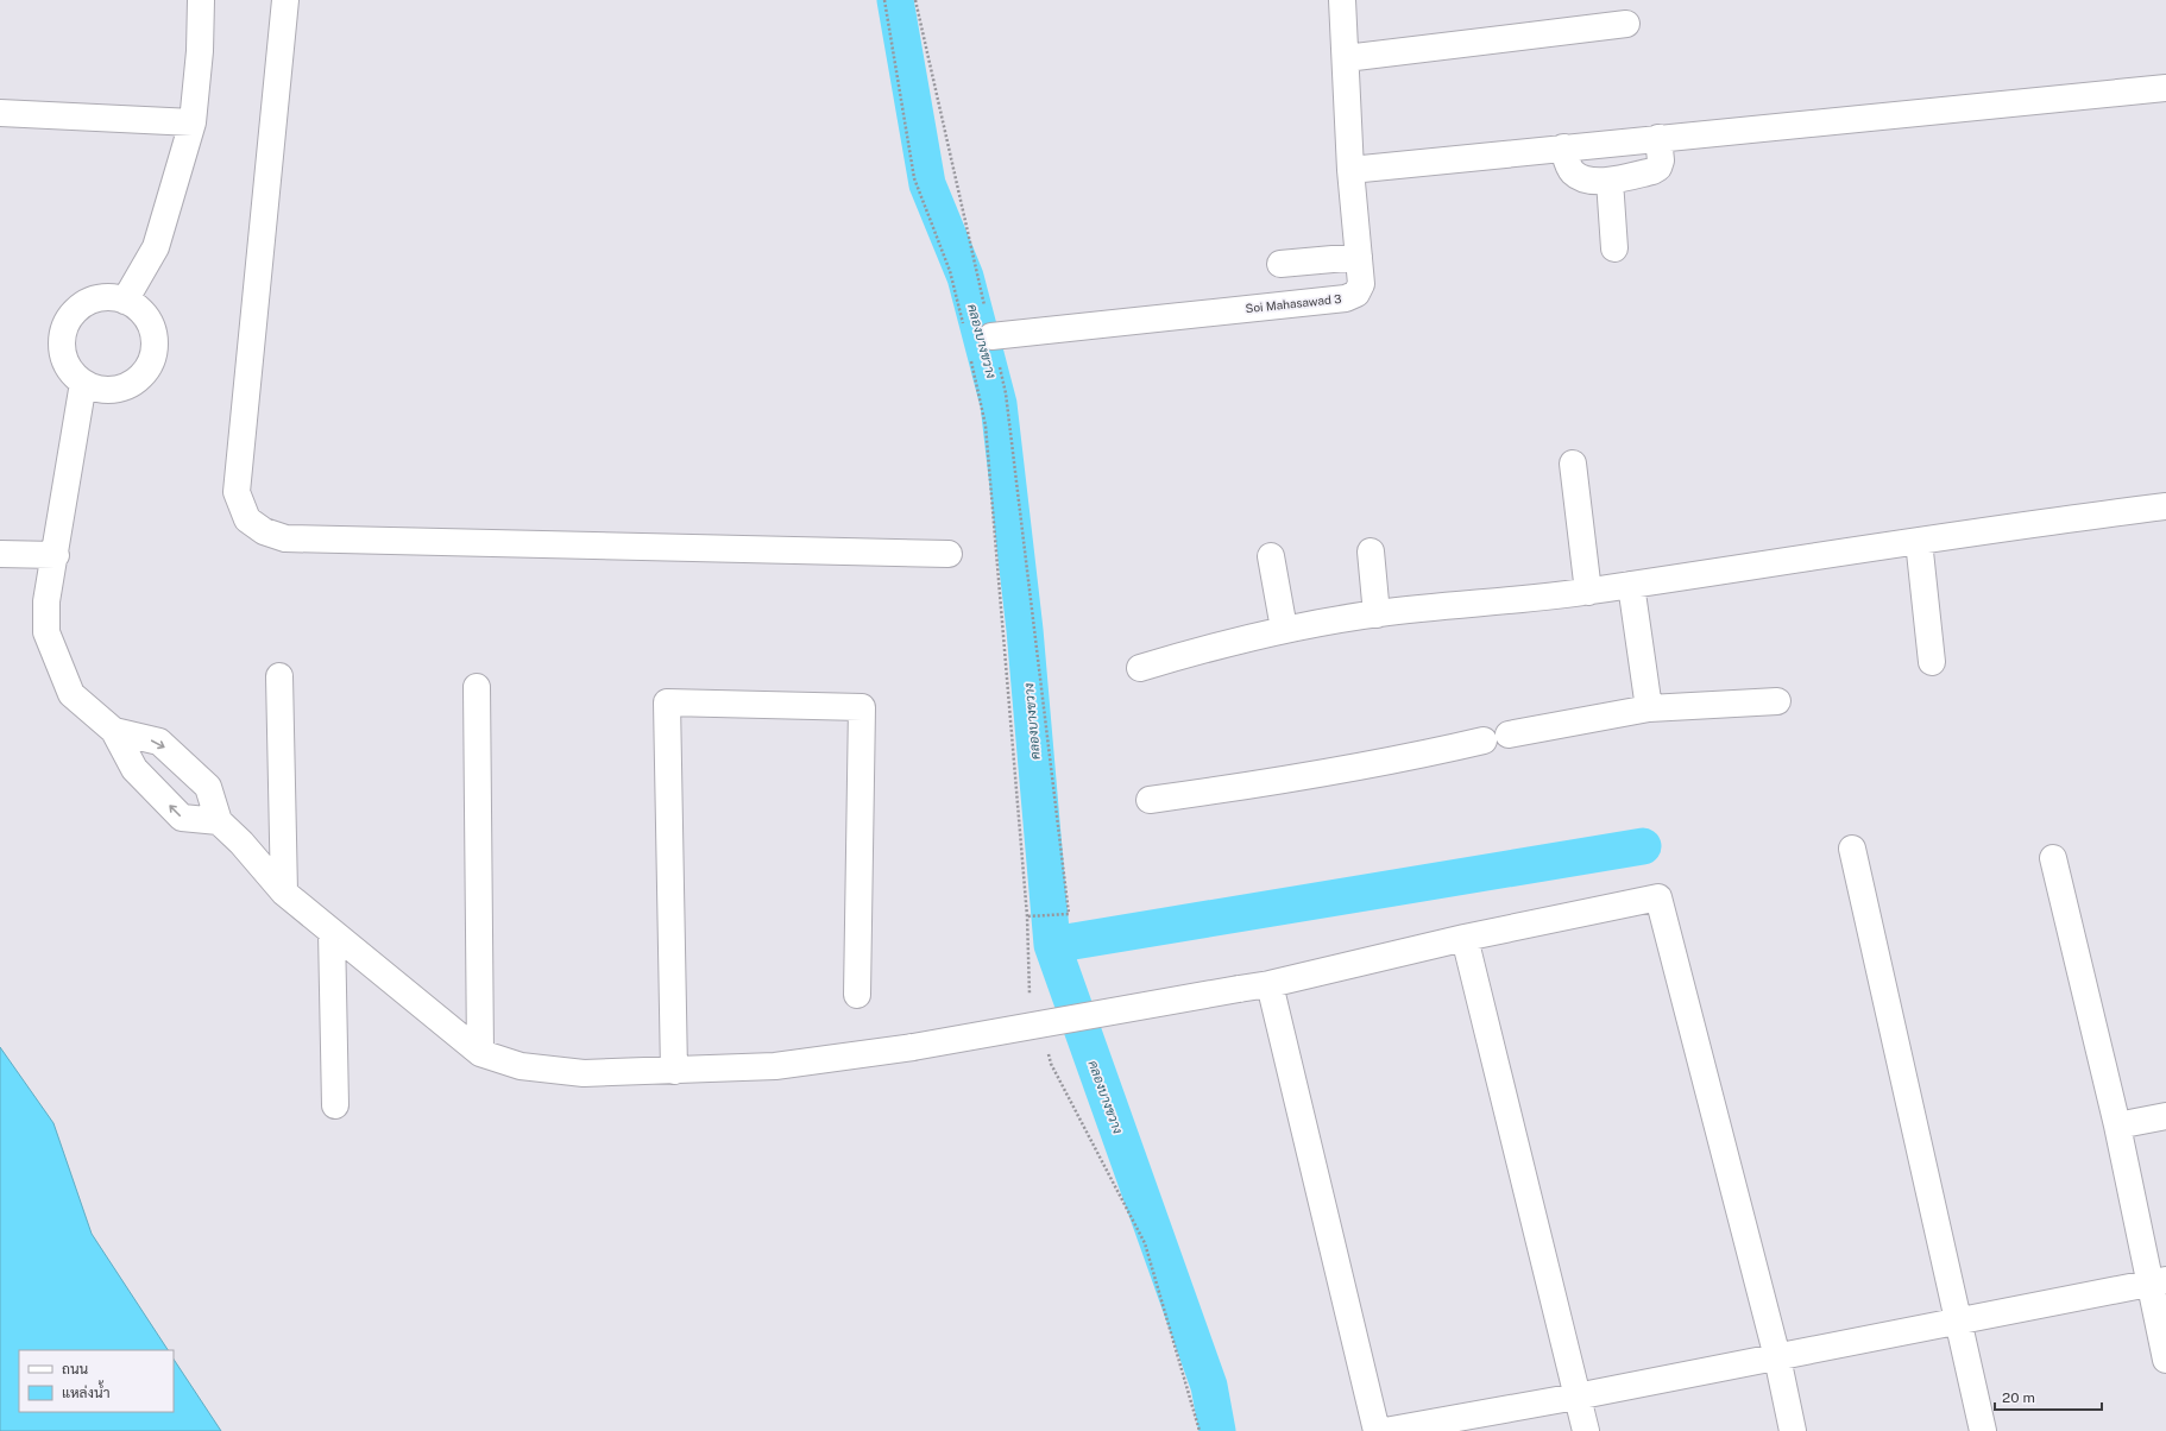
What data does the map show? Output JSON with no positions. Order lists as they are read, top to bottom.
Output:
{
  "streets": {
    "street": ["Soi Mahasawad 3"]
  },
  "water": ["คลองบางขวาง"],
  "legend": ["ถนน", "แหล่งน้ำ"],
  "scale_bar": "20 m"
}
